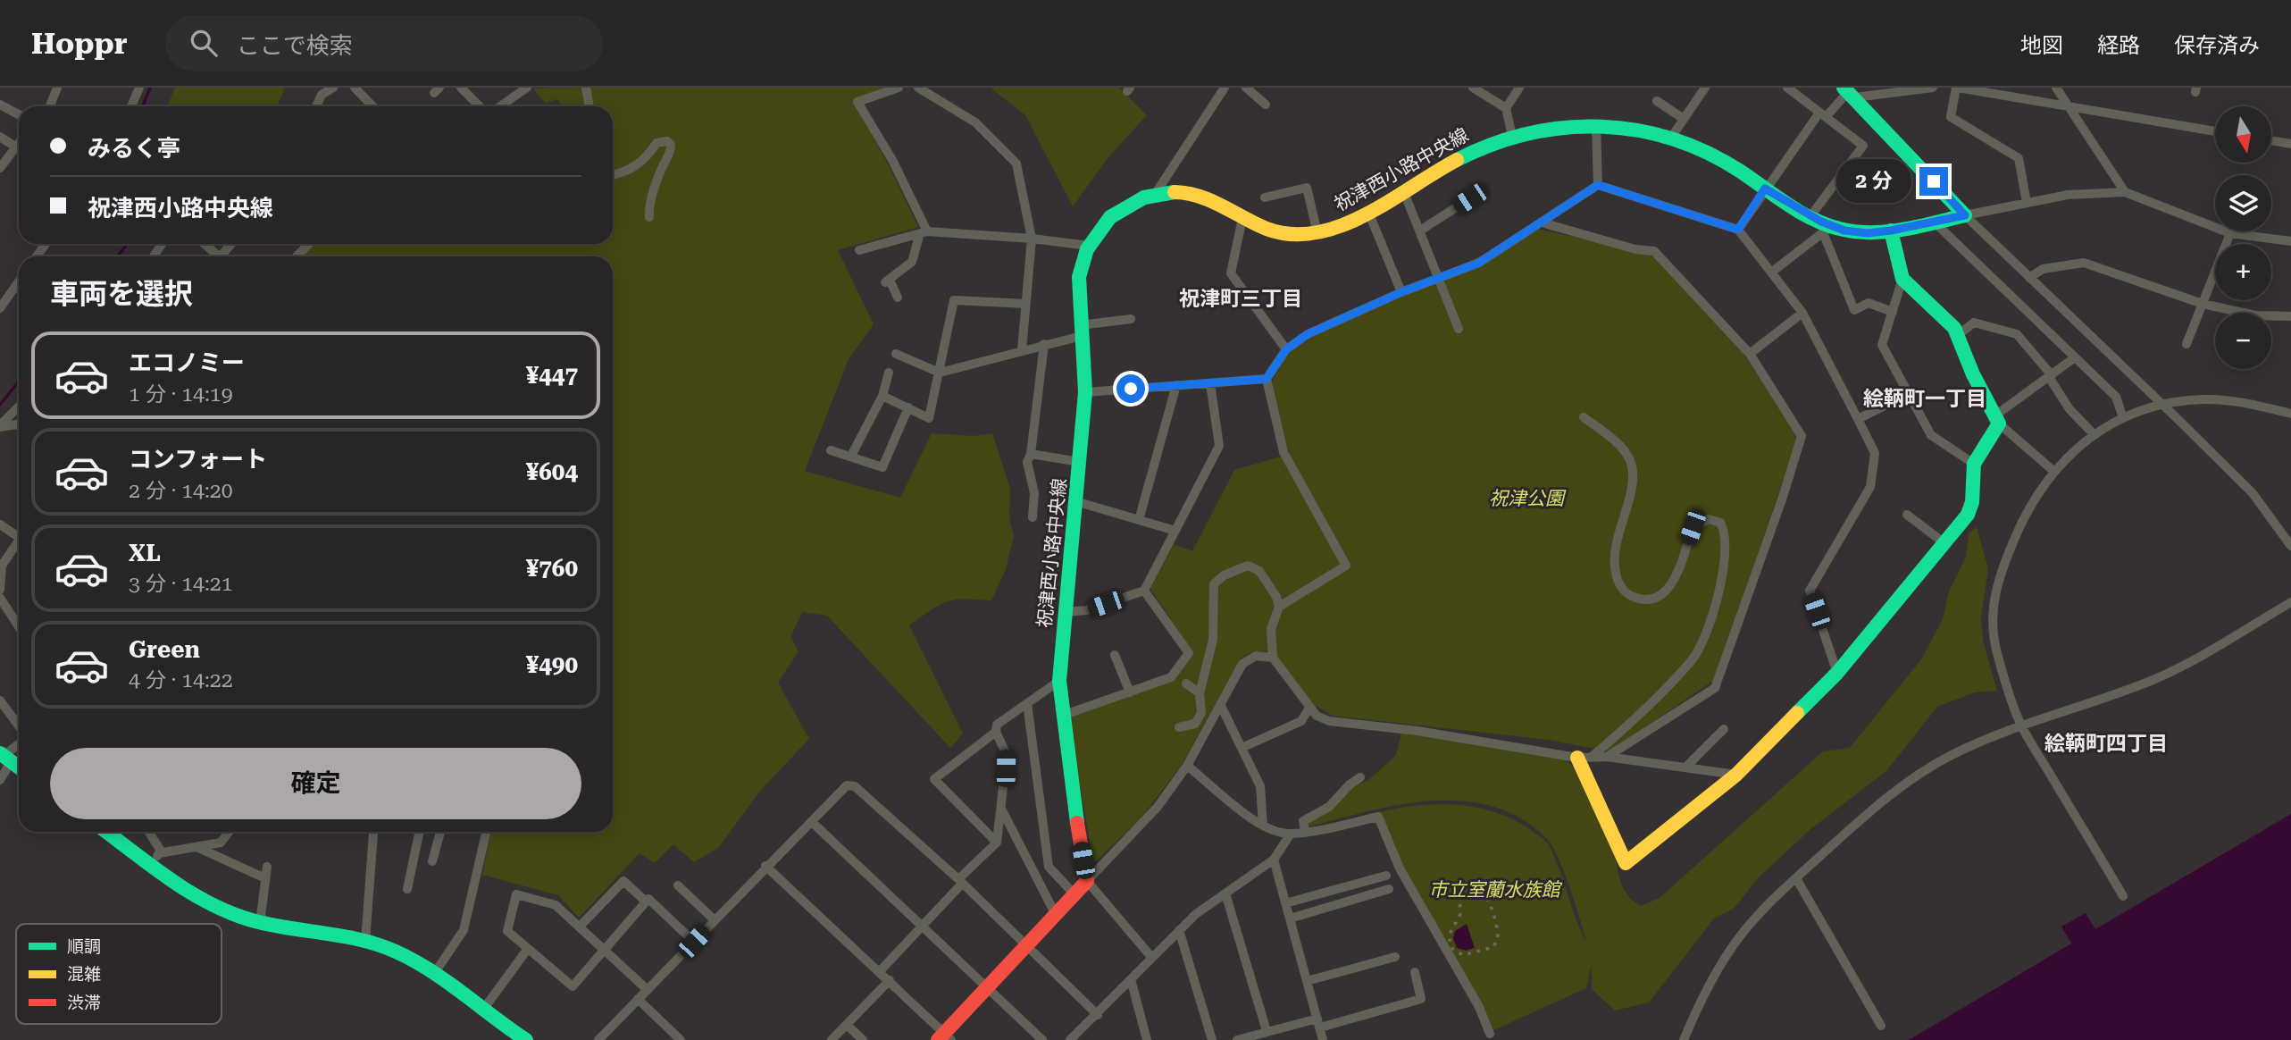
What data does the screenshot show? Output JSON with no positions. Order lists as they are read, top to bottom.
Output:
{
  "streets": {
    "main road": ["祝津西小路中央線"]
  },
  "districts": ["祝津町三丁目", "絵鞆町一丁目", "絵鞆町四丁目"],
  "parks": ["祝津公園", "市立室蘭水族館"],
  "legend": ["順調", "混雑", "渋滞"],
  "north": "bottom",
  "page": {
    "header": "Hoppr",
    "search": "ここで検索",
    "nav": ["地図", "経路", "保存済み"],
    "map_buttons": ["+", "−"],
    "banner": ["みるく亭", "祝津西小路中央線"],
    "bubble": "2 分",
    "heading": "車両を選択",
    "list": [
      {
        "name": "エコノミー",
        "note": "1 分 · 14:19",
        "value": "¥447"
      },
      {
        "name": "コンフォート",
        "note": "2 分 · 14:20",
        "value": "¥604"
      },
      {
        "name": "XL",
        "note": "3 分 · 14:21",
        "value": "¥760"
      },
      {
        "name": "Green",
        "note": "4 分 · 14:22",
        "value": "¥490"
      }
    ],
    "buttons": "確定"
  }
}
